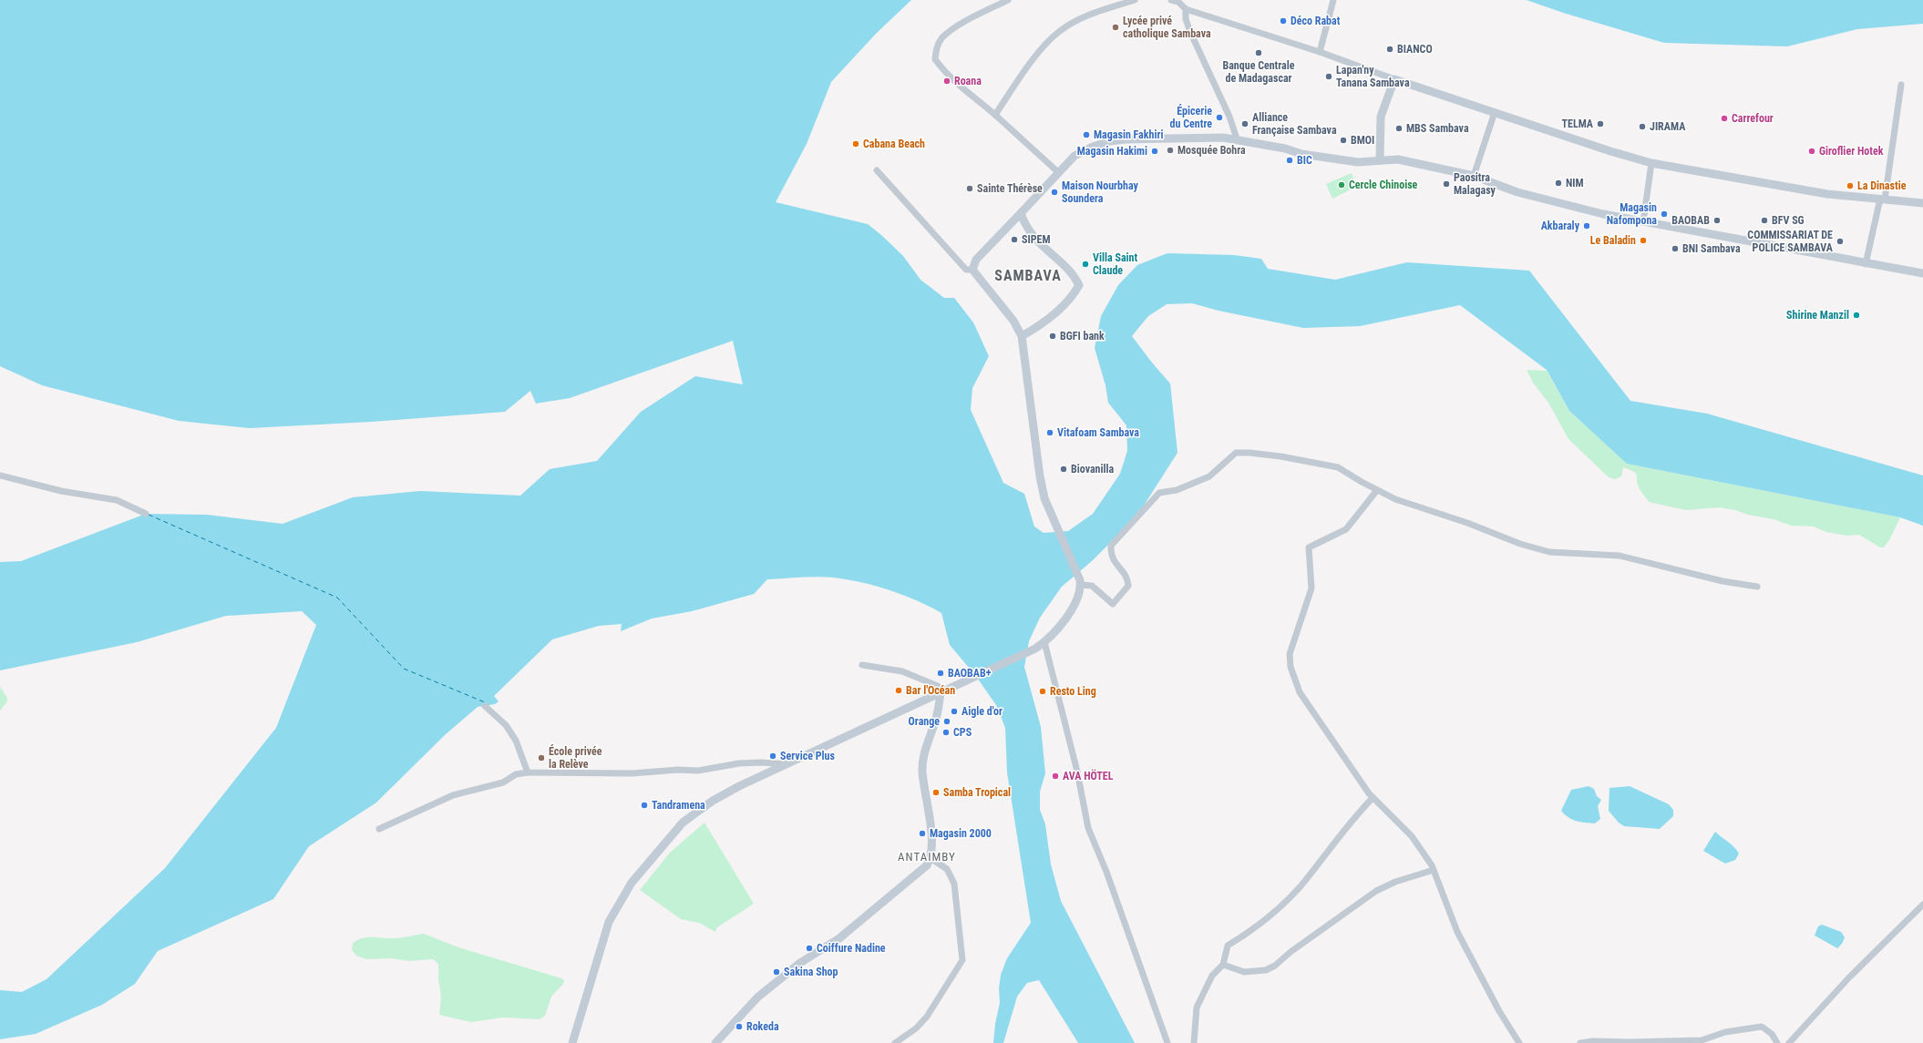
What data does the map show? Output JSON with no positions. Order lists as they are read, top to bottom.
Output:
{
  "districts": ["SAMBAVA", "ANTAIMBY"],
  "places": [
    "Déco Rabat",
    "Lycée privé catholique Sambava",
    "BIANCO",
    "Banque Centrale de Madagascar",
    "Lapan'ny Tanana Sambava",
    "Roana",
    "Épicerie du Centre",
    "Carrefour",
    "Alliance Française Sambava",
    "TELMA",
    "JIRAMA",
    "MBS Sambava",
    "Magasin Fakhiri",
    "BMOI",
    "Cabana Beach",
    "Mosquée Bohra",
    "Magasin Hakimi",
    "Giroflier Hotek",
    "BIC",
    "NIM",
    "Paositra Malagasy",
    "Cercle Chinoise",
    "La Dinastie",
    "Sainte Thérèse",
    "Maison Nourbhay Soundera",
    "Magasin Nafompona",
    "BAOBAB",
    "BFV SG",
    "Akbaraly",
    "SIPEM",
    "Le Baladin",
    "COMMISSARIAT DE POLICE SAMBAVA",
    "BNI Sambava",
    "Villa Saint Claude",
    "Shirine Manzil",
    "BGFI bank",
    "Vitafoam Sambava",
    "Biovanilla",
    "BAOBAB+",
    "Bar l'Océan",
    "Resto Ling",
    "Aigle d'or",
    "Orange",
    "CPS",
    "Service Plus",
    "École privée la Relève",
    "AVA HÖTEL",
    "Samba Tropical",
    "Tandramena",
    "Magasin 2000",
    "Coiffure Nadine",
    "Sakina Shop",
    "Rokeda"
  ]
}
